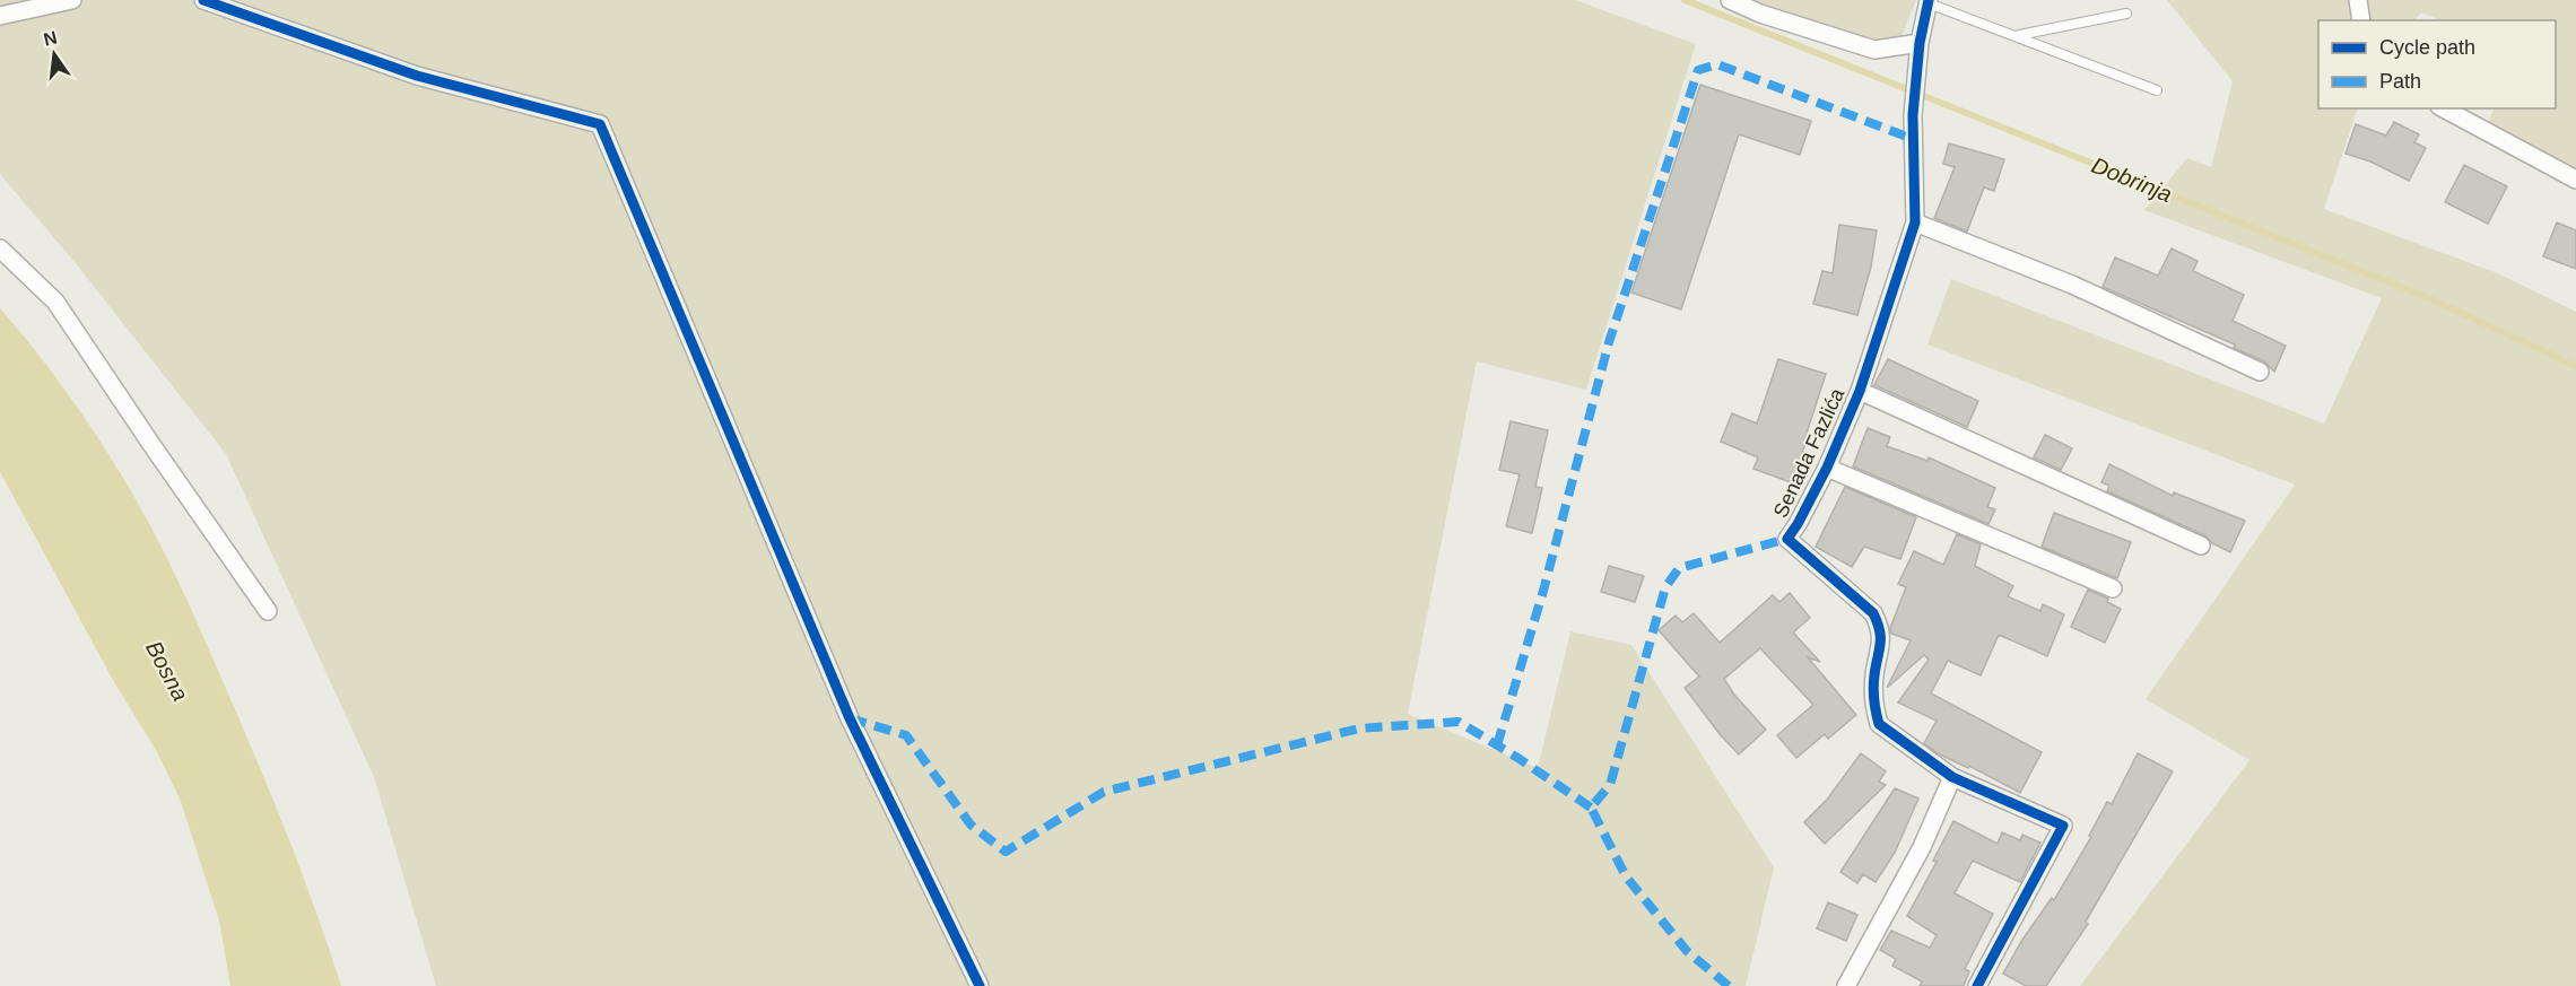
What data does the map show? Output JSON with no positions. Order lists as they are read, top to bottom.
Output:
{
  "streets": {
    "street": ["Senada Fazlića"]
  },
  "water": ["Dobrinja", "Bosna"],
  "legend": ["Cycle path", "Path"],
  "north": "top"
}
